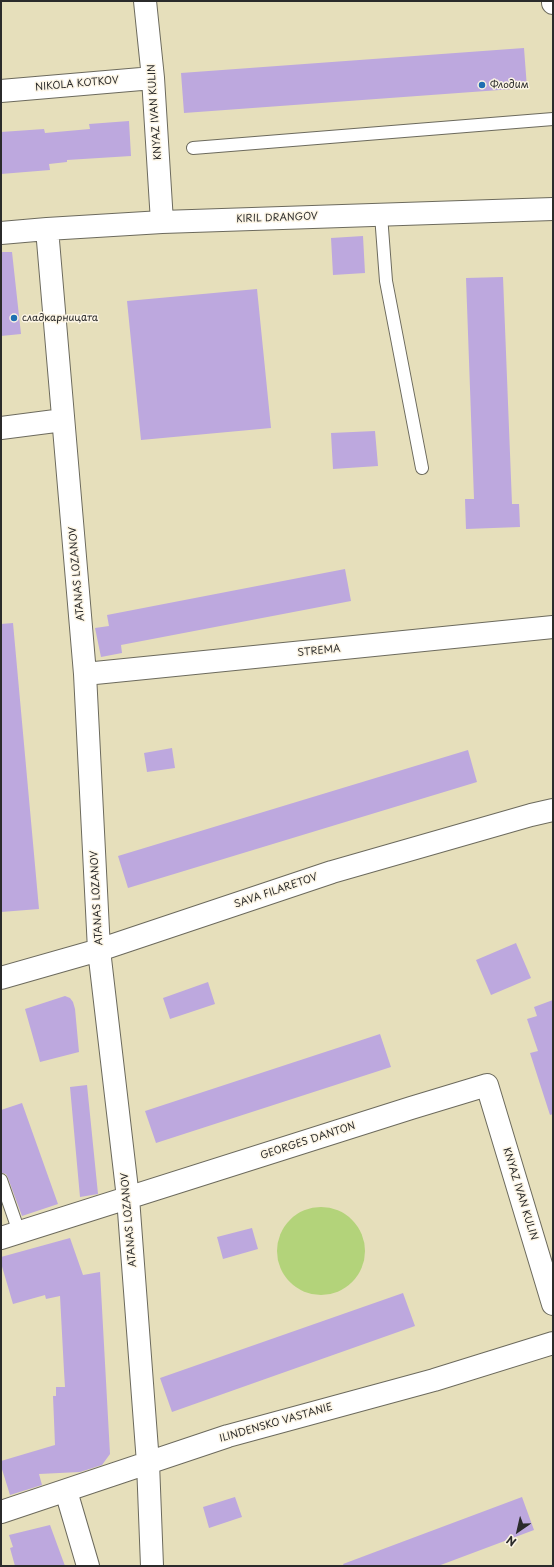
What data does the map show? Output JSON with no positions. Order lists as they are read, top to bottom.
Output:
{
  "streets": {
    "street": [
      "NIKOLA KOTKOV",
      "KNYAZ IVAN KULIN",
      "KIRIL DRANGOV",
      "ATANAS LOZANOV",
      "STREMA",
      "SAVA FILARETOV",
      "GEORGES DANTON",
      "ILINDENSKO VASTANIE"
    ]
  },
  "crossings": [
    ["NIKOLA KOTKOV", "KNYAZ IVAN KULIN"],
    ["KNYAZ IVAN KULIN", "KIRIL DRANGOV"],
    ["KNYAZ IVAN KULIN", "GEORGES DANTON"],
    ["KIRIL DRANGOV", "ATANAS LOZANOV"],
    ["ATANAS LOZANOV", "STREMA"],
    ["ATANAS LOZANOV", "SAVA FILARETOV"],
    ["ATANAS LOZANOV", "GEORGES DANTON"],
    ["ATANAS LOZANOV", "ILINDENSKO VASTANIE"]
  ],
  "places": ["Флодим", "сладкарницата"],
  "north": "bottom left"
}
